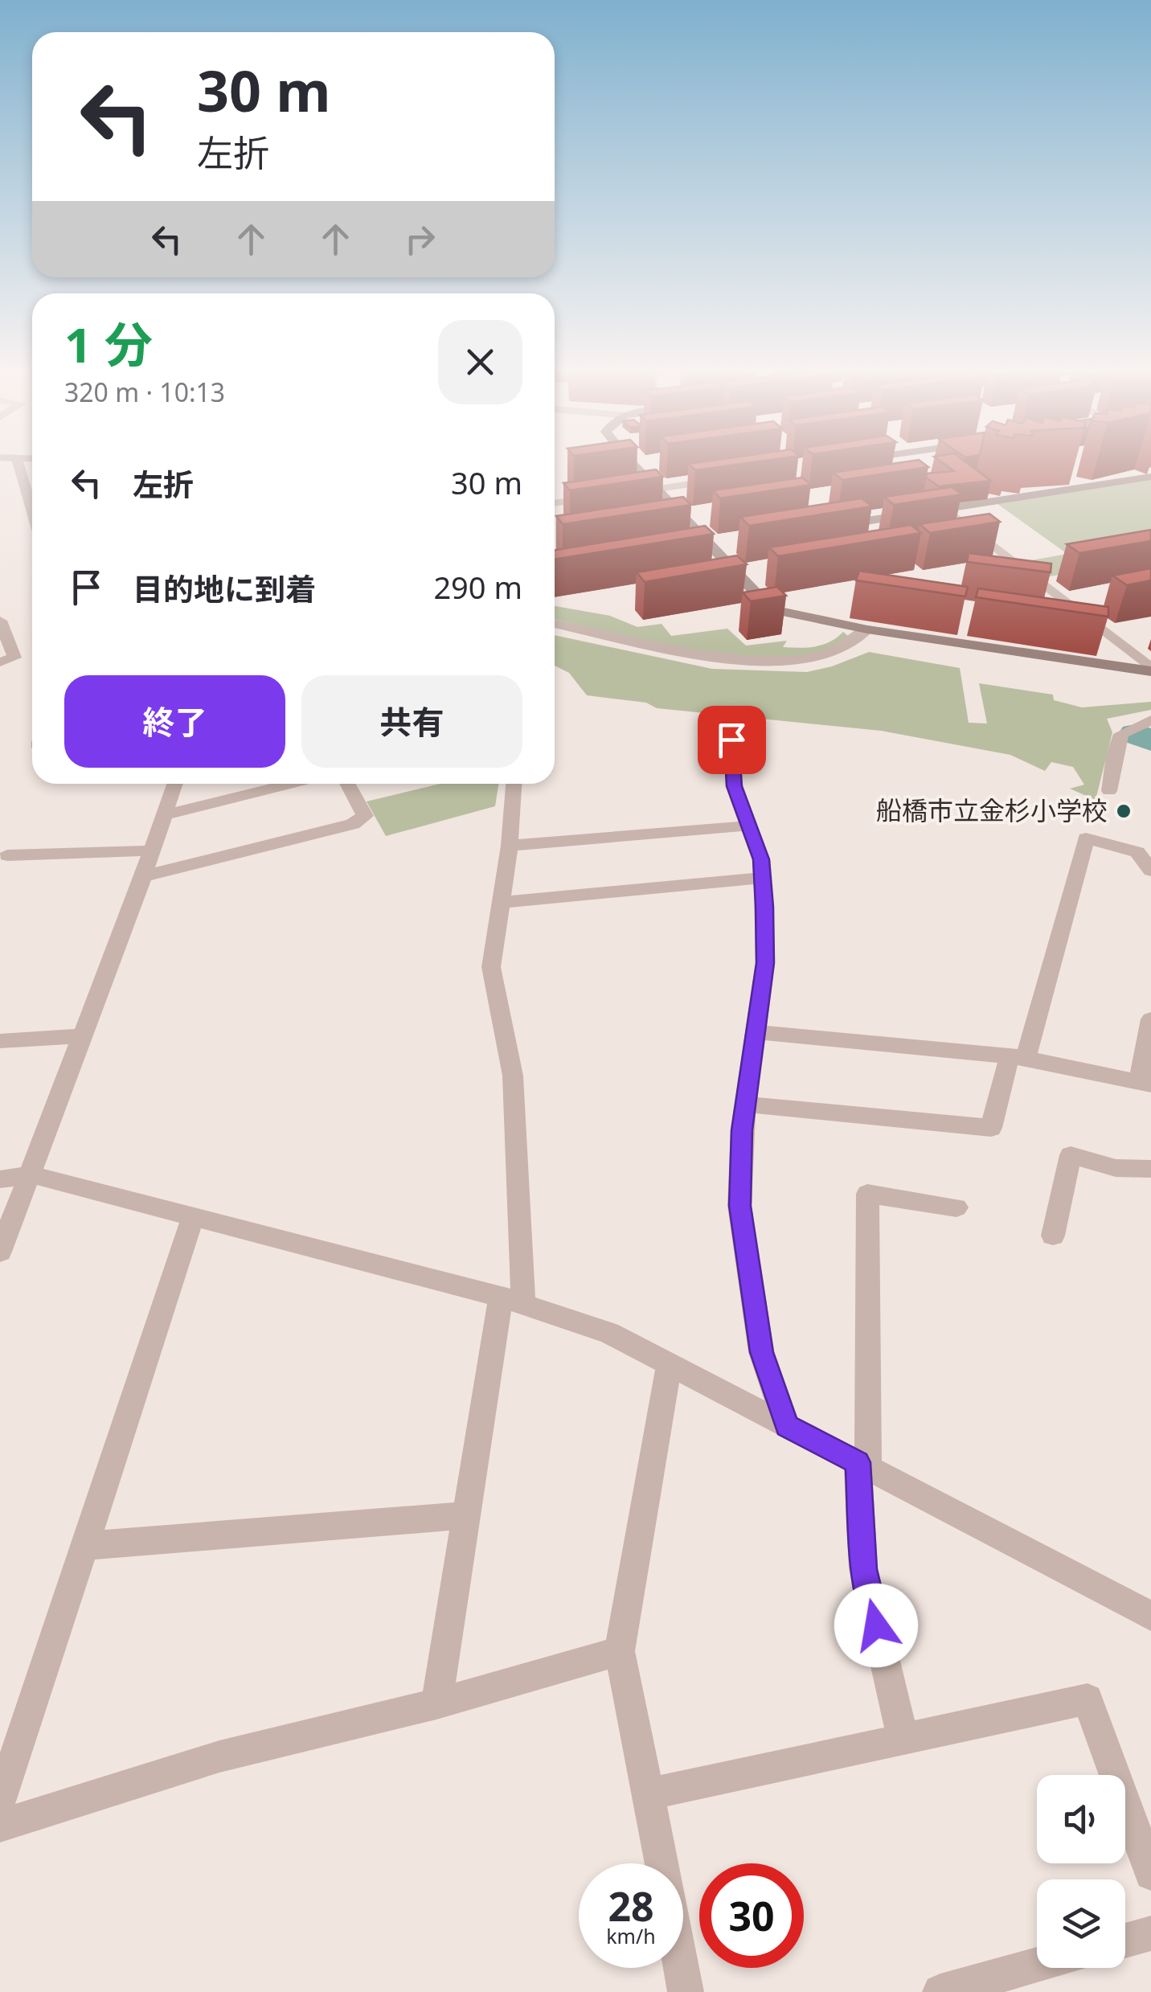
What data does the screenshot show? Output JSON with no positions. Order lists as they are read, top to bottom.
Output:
{
  "places": ["船橋市立金杉小学校"],
  "page": {
    "turn": ["30 m", "左折"],
    "heading": ["1 分", "320 m · 10:13"],
    "list": [
      {
        "name": "左折",
        "value": "30 m"
      },
      {
        "name": "目的地に到着",
        "value": "290 m"
      }
    ],
    "buttons": ["終了", "共有"],
    "speed": "28 km/h",
    "limit": "30"
  }
}
